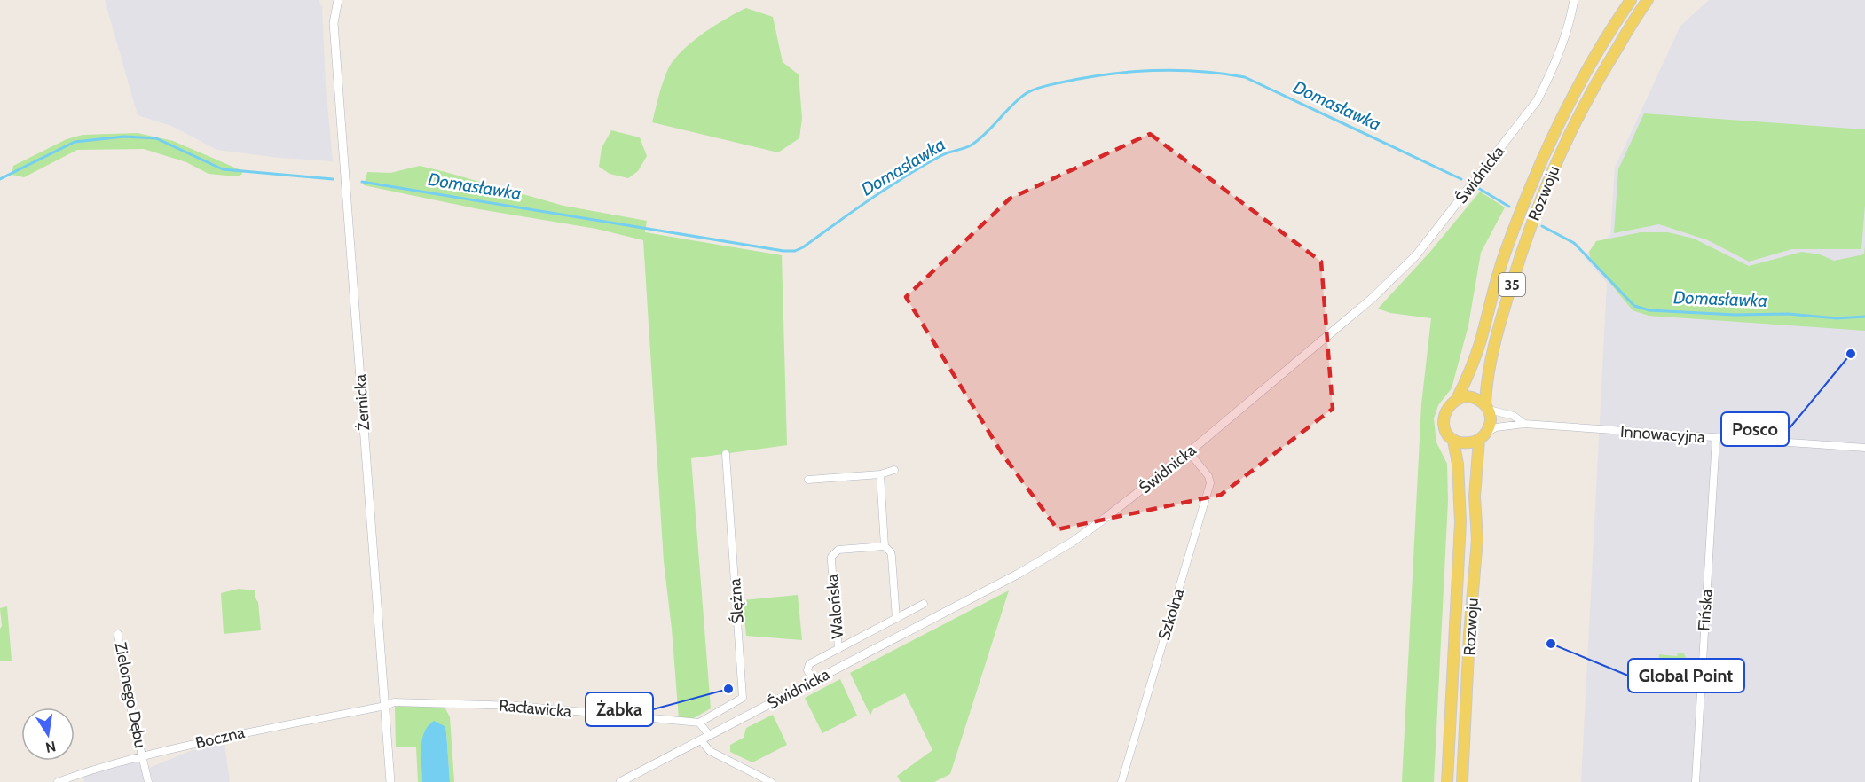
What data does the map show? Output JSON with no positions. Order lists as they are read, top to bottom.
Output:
{
  "streets": {
    "main road": ["Rozwoju", "35"],
    "street": [
      "Świdnicka",
      "Żernicka",
      "Innowacyjna",
      "Ślężna",
      "Walońska",
      "Fińska",
      "Szkolna",
      "Zielonego Dębu",
      "Racławicka",
      "Boczna"
    ]
  },
  "crossings": [
    ["Świdnicka", "Szkolna"],
    ["Rozwoju", "35"],
    ["Rozwoju", "Innowacyjna"],
    ["35", "Innowacyjna"],
    ["Żernicka", "Racławicka"],
    ["Żernicka", "Boczna"],
    ["Innowacyjna", "Fińska"],
    ["Ślężna", "Racławicka"],
    ["Zielonego Dębu", "Boczna"],
    ["Racławicka", "Boczna"]
  ],
  "water": ["Domasławka"],
  "places": ["Posco", "Global Point", "Żabka"],
  "north": "bottom"
}
